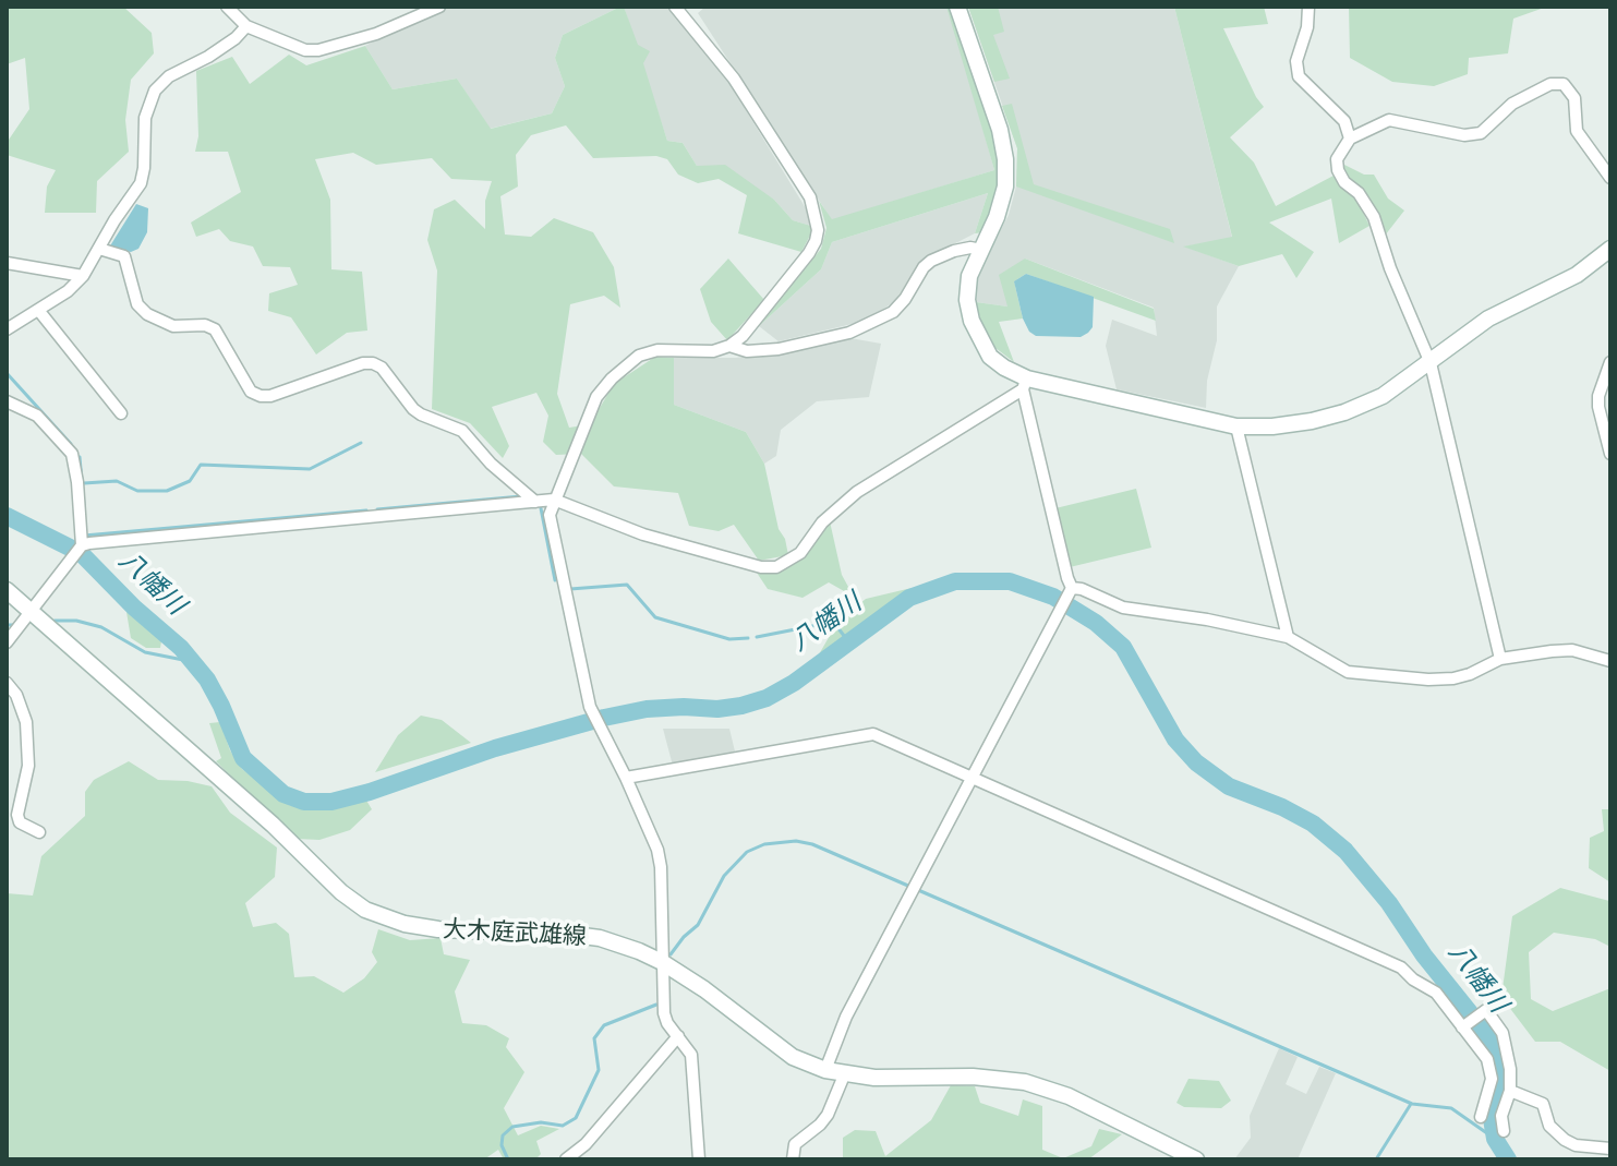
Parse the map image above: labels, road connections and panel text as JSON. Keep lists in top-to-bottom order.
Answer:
{
  "streets": {
    "main road": ["大木庭武雄線"]
  },
  "water": ["八幡川"]
}
